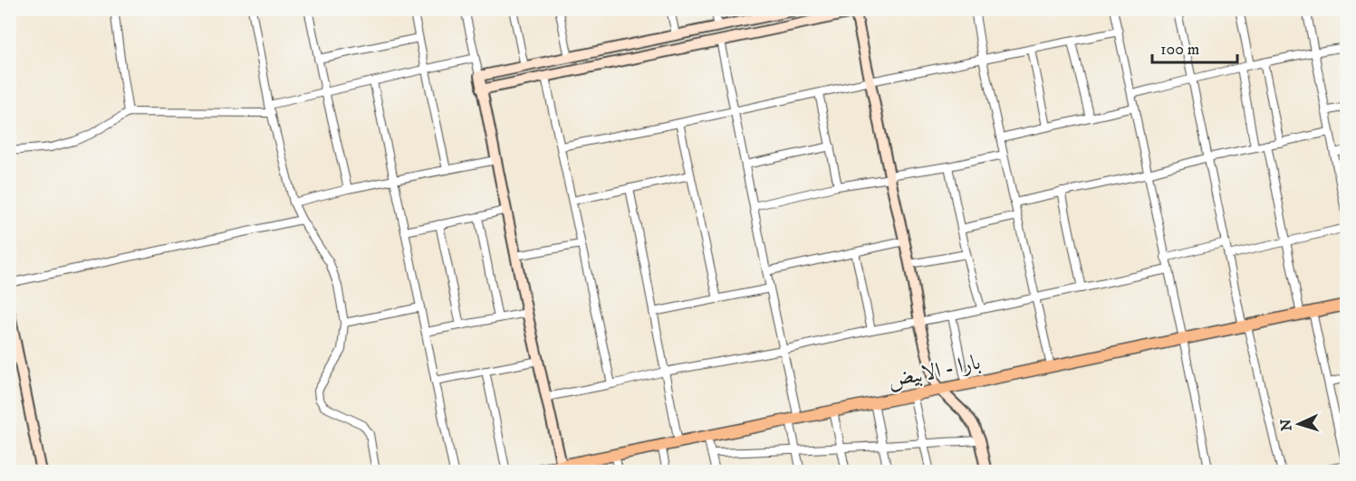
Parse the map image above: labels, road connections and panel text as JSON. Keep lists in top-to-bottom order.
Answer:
{
  "streets": {
    "main road": ["بارا - الابيض"]
  },
  "scale_bar": "100 m",
  "north": "left"
}
